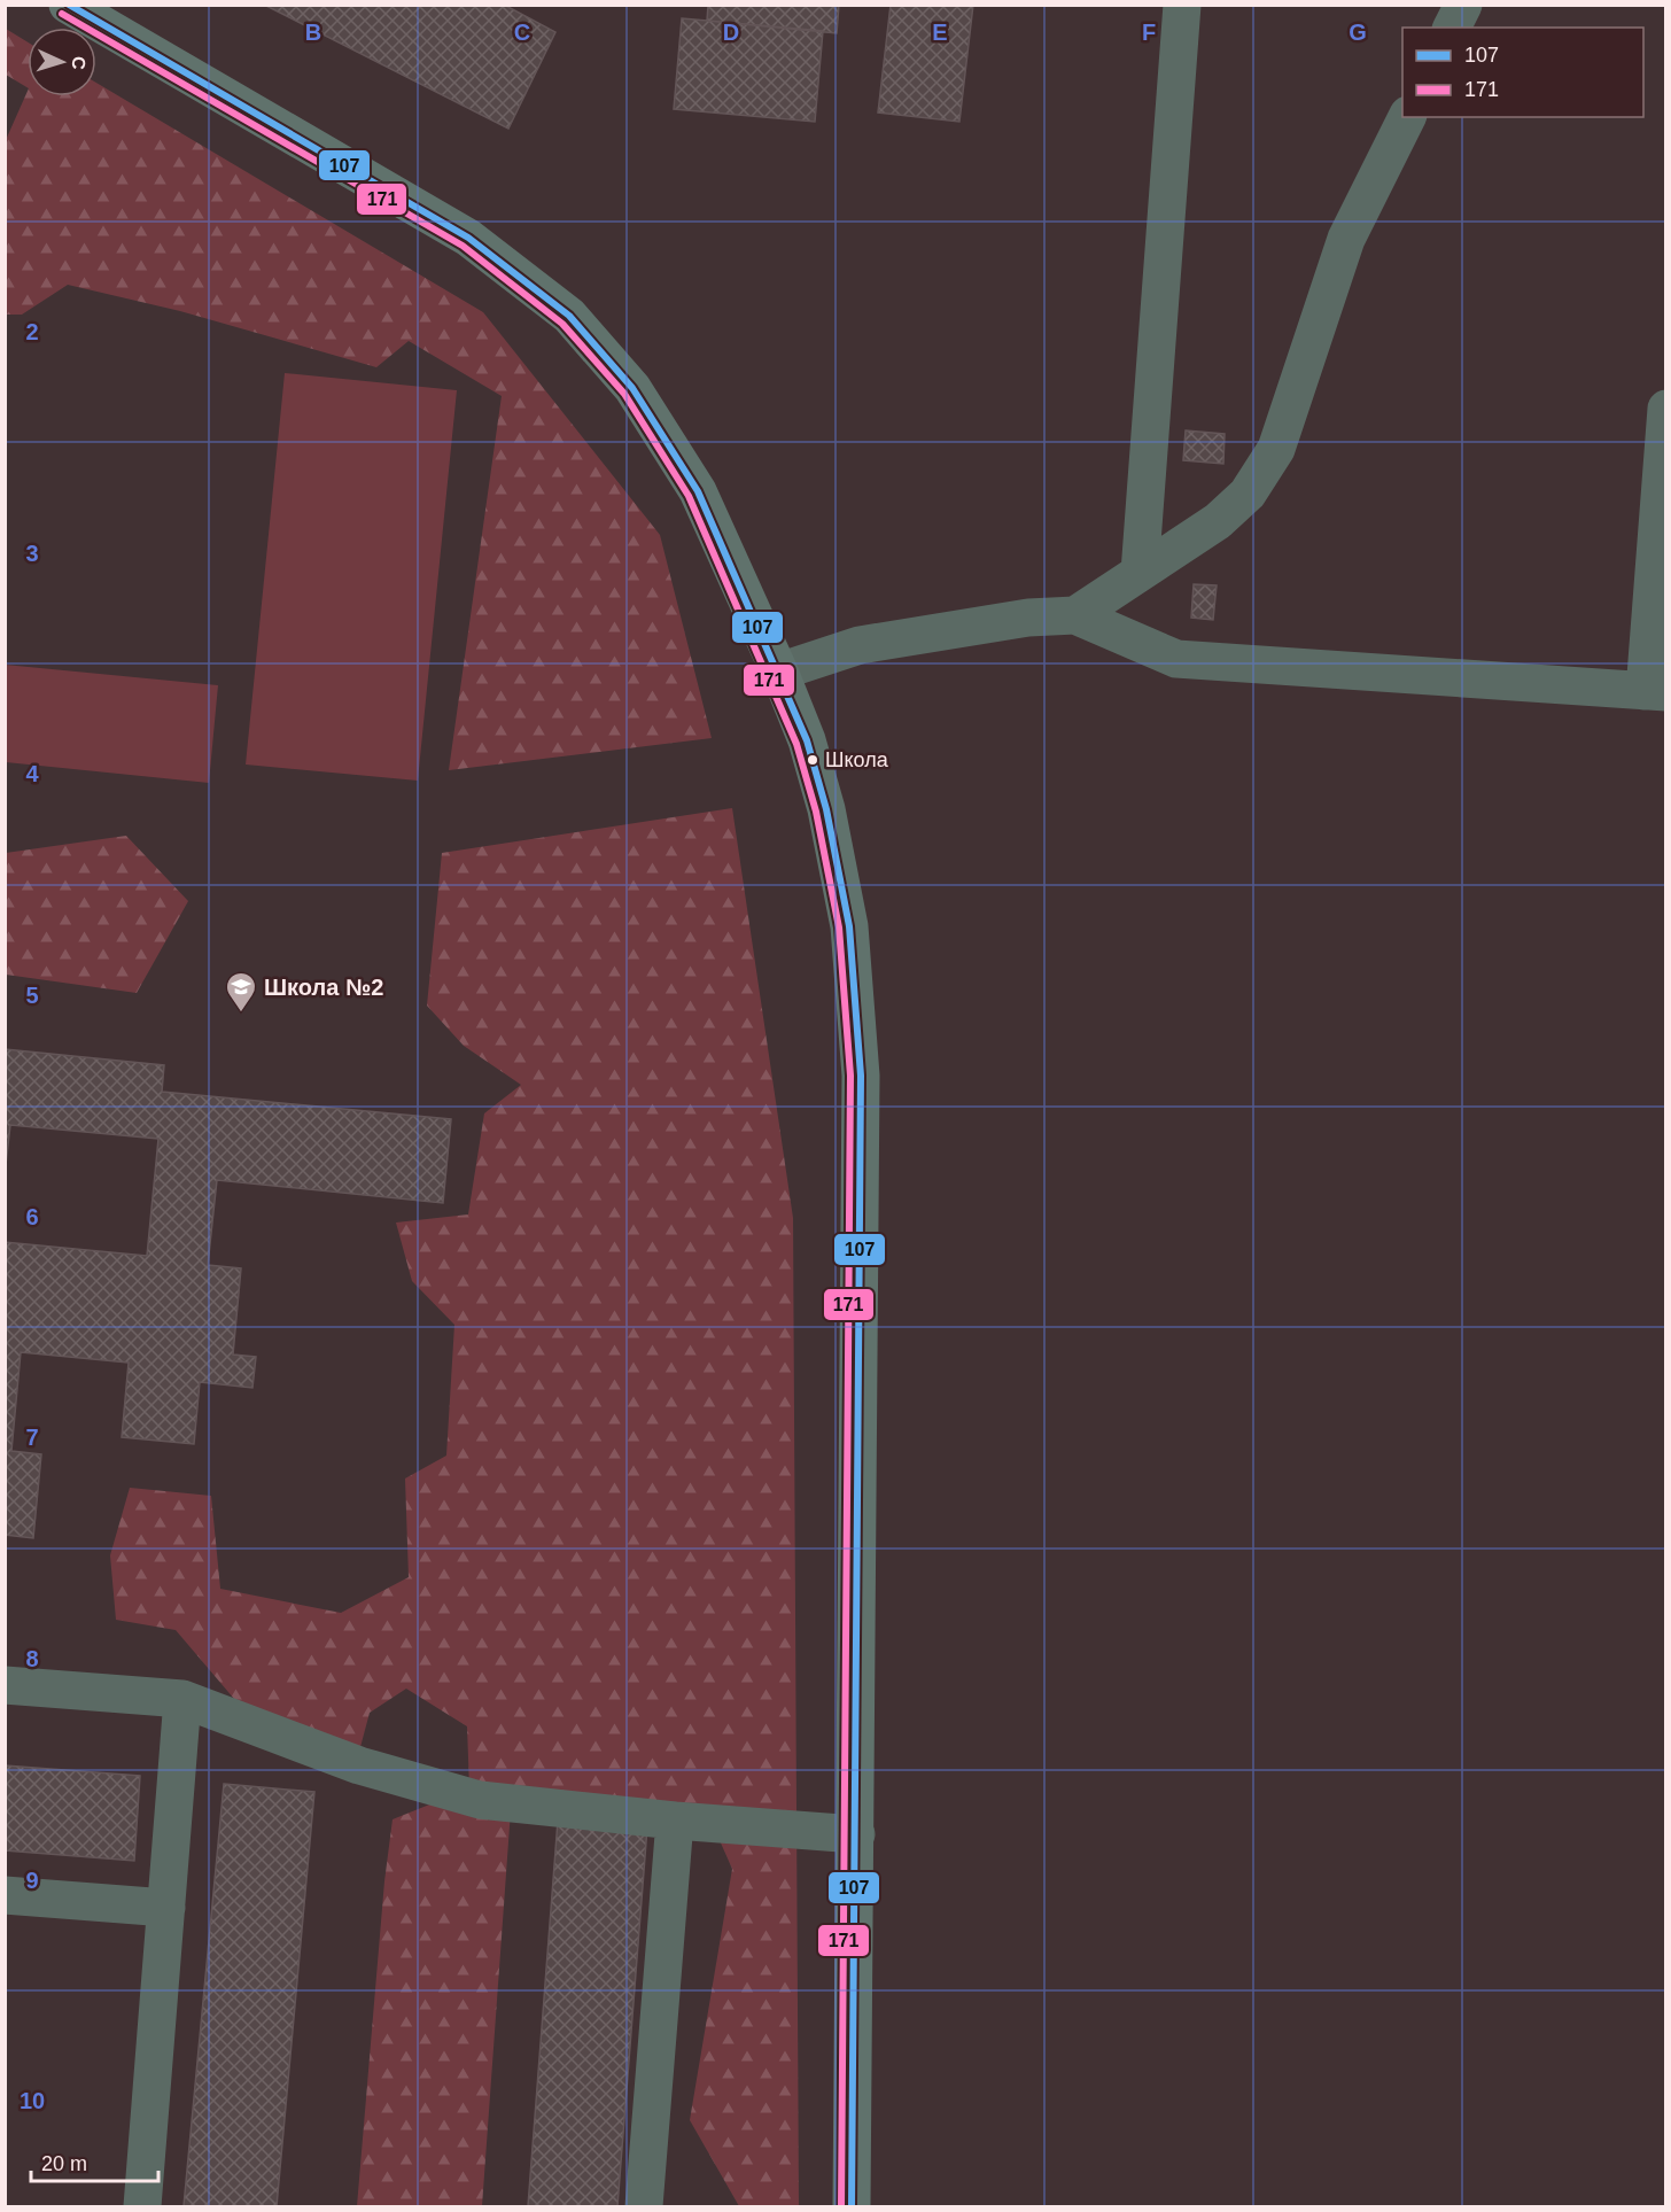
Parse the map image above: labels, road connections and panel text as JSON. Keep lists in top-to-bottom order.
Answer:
{
  "places": {
    "other": ["Школа"],
    "school or university": ["Школа №2"]
  },
  "lines": ["transit line 107", "transit line 171"],
  "legend": ["107", "171"],
  "scale_bar": "20 m",
  "north": "right",
  "grid": {
    "columns": [
      "B",
      "C",
      "D",
      "E",
      "F",
      "G"
    ],
    "rows": [
      "2",
      "3",
      "4",
      "5",
      "6",
      "7",
      "8",
      "9",
      "10"
    ]
  }
}
